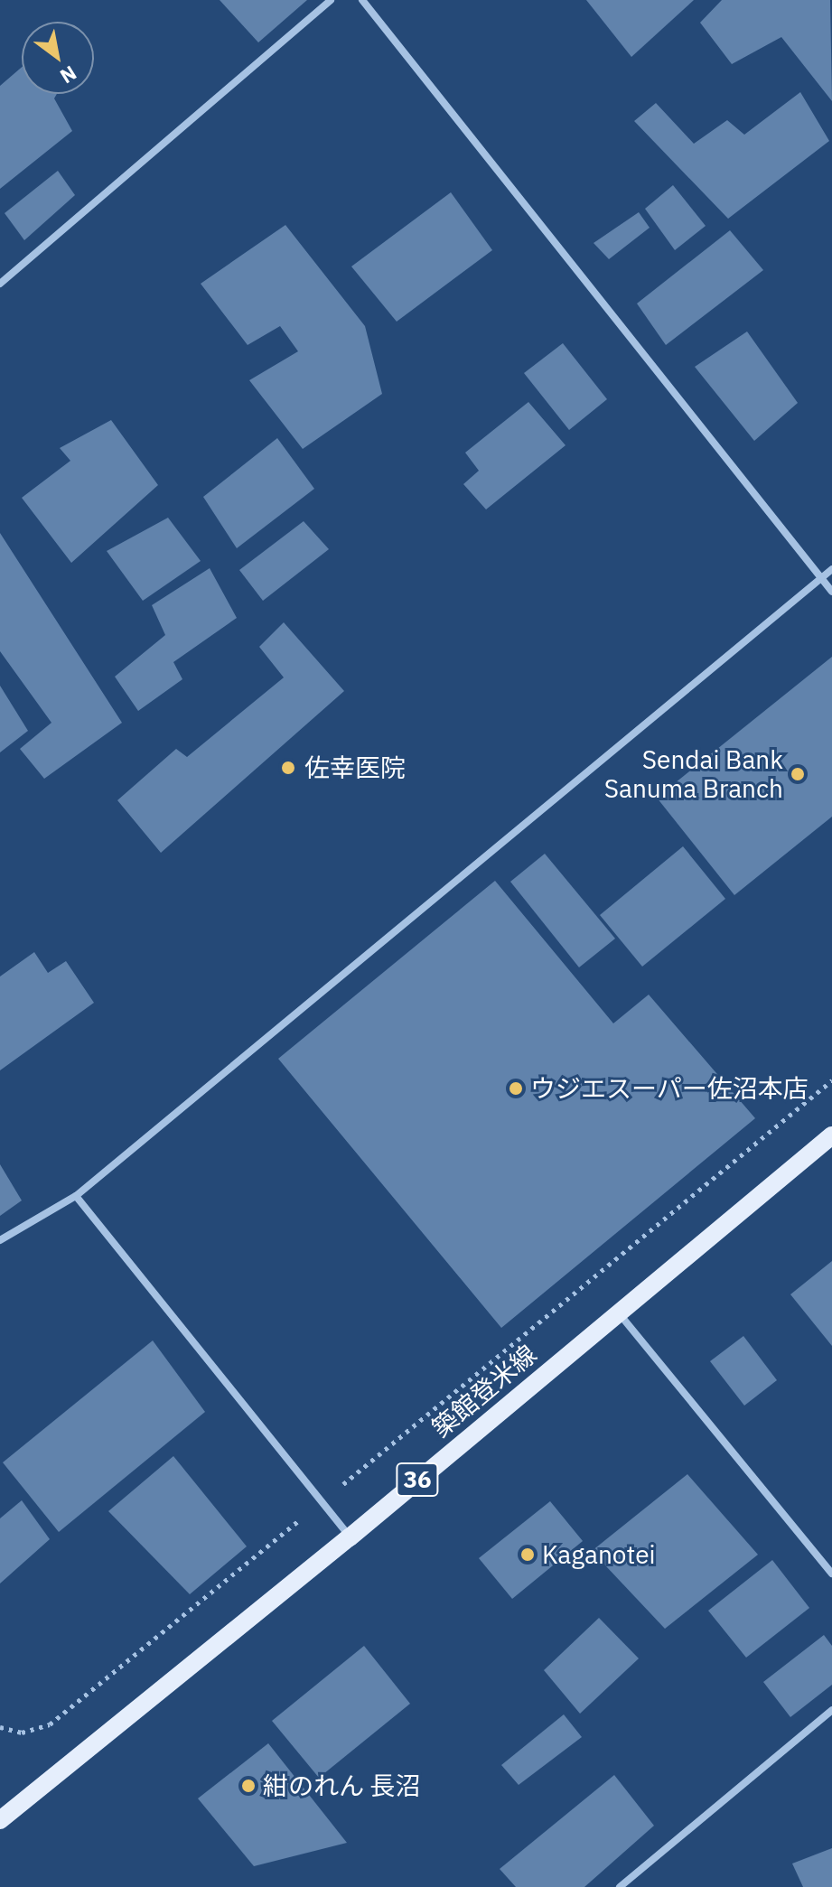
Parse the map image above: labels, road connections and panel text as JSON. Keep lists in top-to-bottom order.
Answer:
{
  "streets": {
    "main road": ["築館登米線", "36"]
  },
  "places": [
    "佐幸医院",
    "Sendai Bank Sanuma Branch",
    "ウジエスーパー佐沼本店",
    "Kaganotei",
    "紺のれん 長沼"
  ],
  "north": "bottom right"
}
